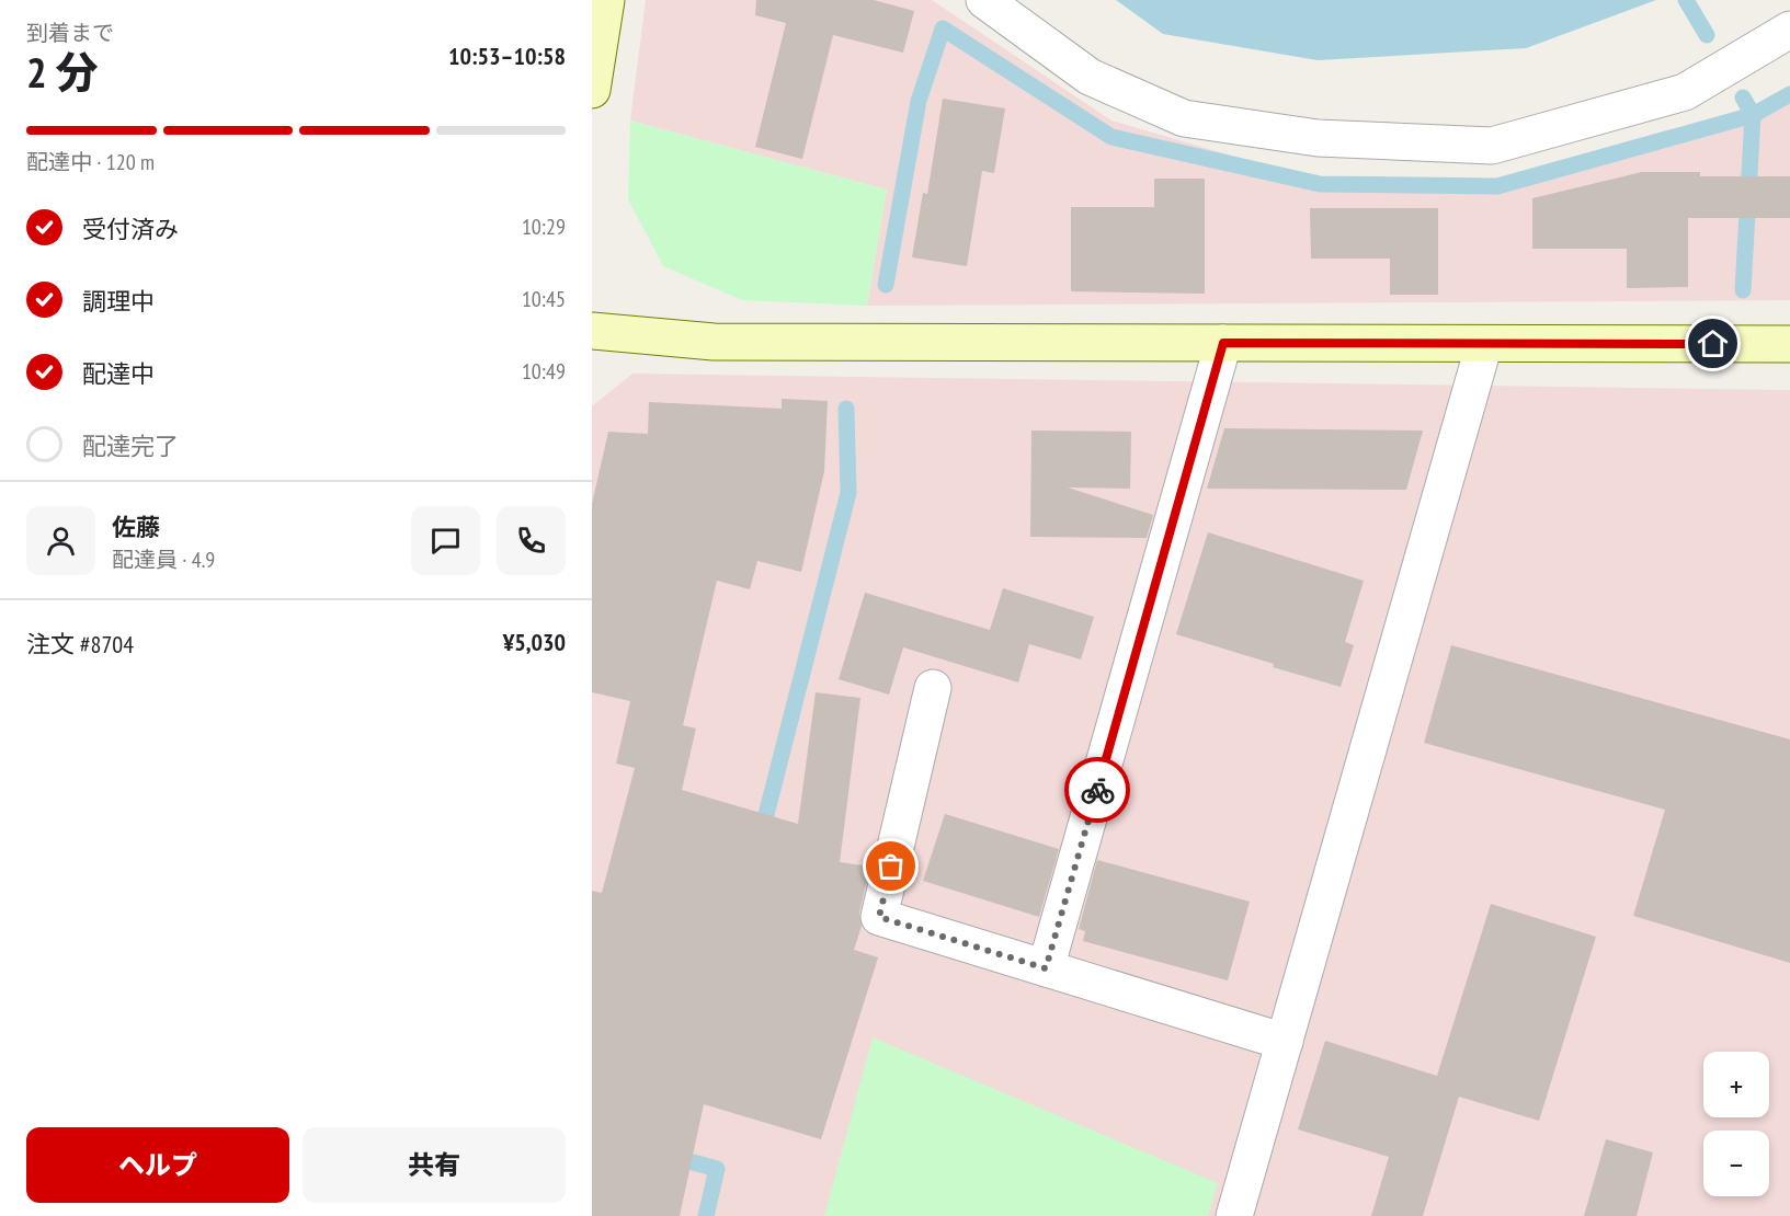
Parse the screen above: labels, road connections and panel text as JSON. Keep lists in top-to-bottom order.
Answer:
{
  "page": {
    "heading": ["2 分", "到着まで", "10:53–10:58"],
    "panel": [
      "佐藤",
      "配達員 · 4.9",
      "注文 #8704",
      "¥5,030"
    ],
    "bar": "配達中 · 120 m",
    "list": [
      ["受付済み", "10:29"],
      ["調理中", "10:45"],
      ["配達中", "10:49"],
      "配達完了"
    ],
    "map_buttons": ["+", "−"],
    "buttons": ["ヘルプ", "共有"]
  }
}
